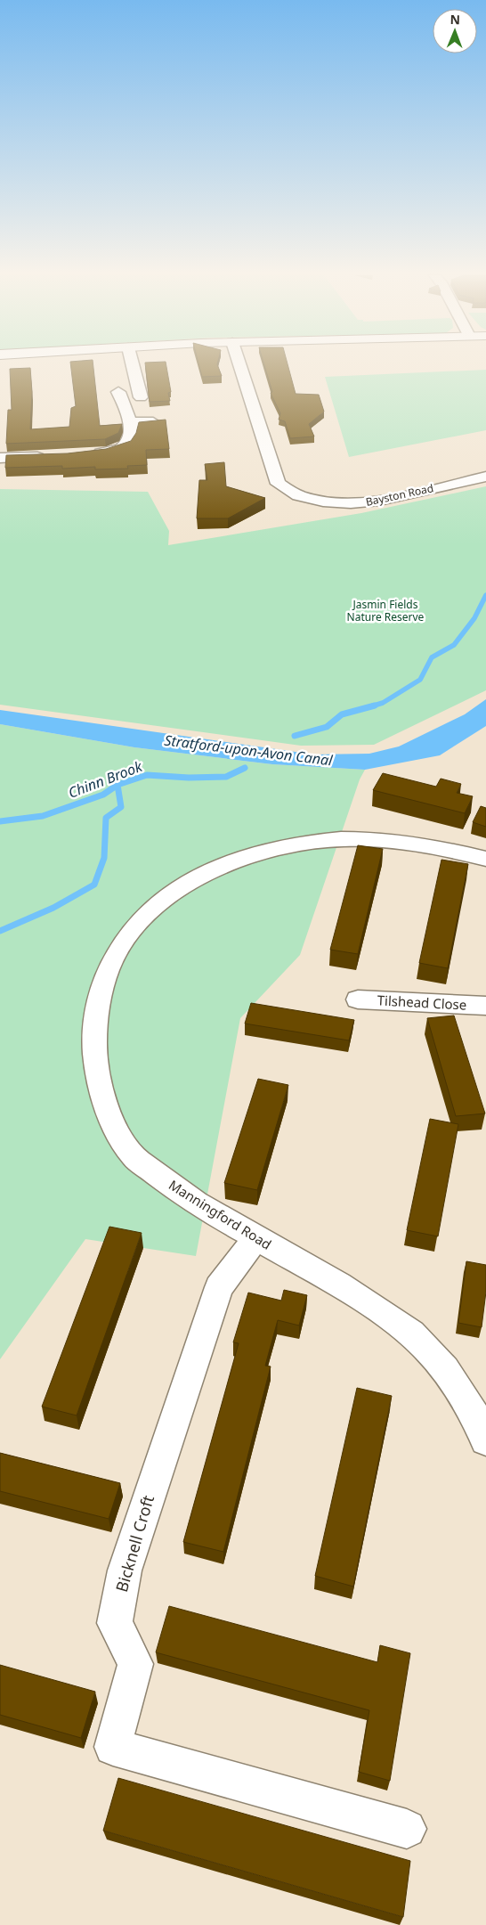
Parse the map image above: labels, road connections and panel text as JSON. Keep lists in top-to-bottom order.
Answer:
{
  "streets": {
    "street": [
      "Bayston Road",
      "Tilshead Close",
      "Manningford Road",
      "Bicknell Croft"
    ]
  },
  "crossings": [
    ["Manningford Road", "Bicknell Croft"]
  ],
  "water": ["Stratford-upon-Avon Canal", "Chinn Brook"],
  "parks": ["Jasmin Fields Nature Reserve"],
  "north": "top"
}
